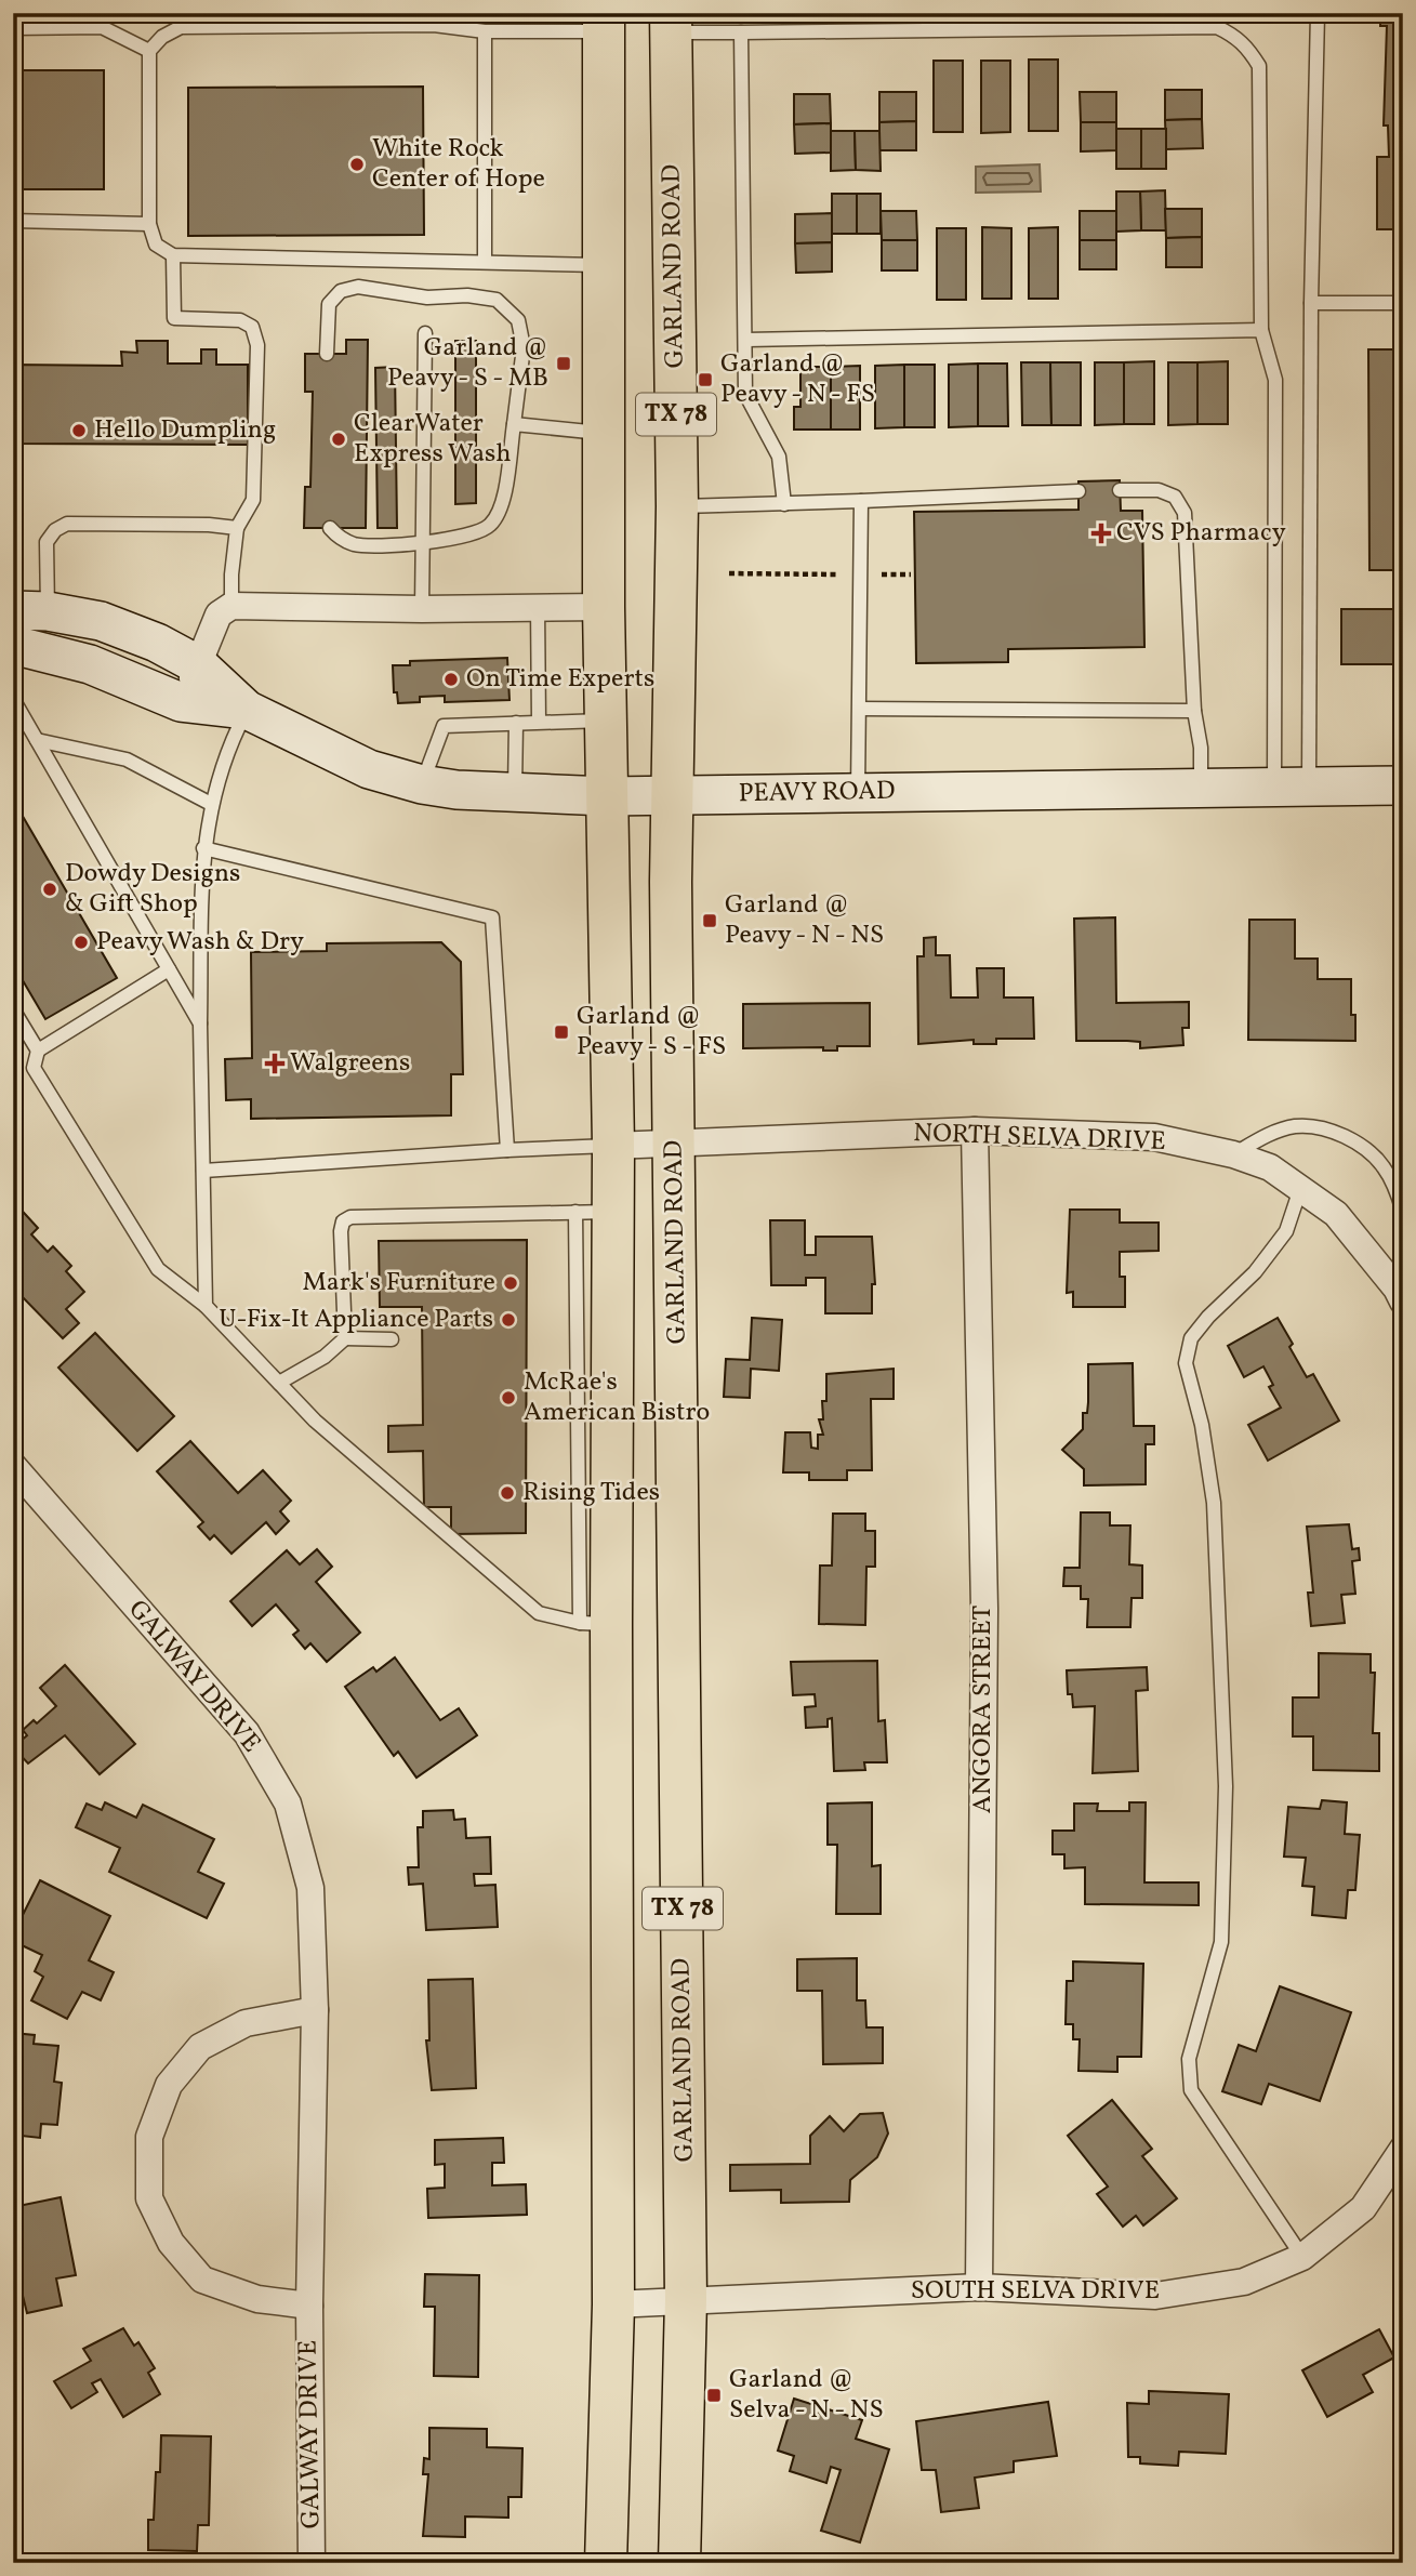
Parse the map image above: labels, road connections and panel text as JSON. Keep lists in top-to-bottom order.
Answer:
{
  "streets": {
    "main road": ["GARLAND ROAD", "TX 78"],
    "street": [
      "PEAVY ROAD",
      "NORTH SELVA DRIVE",
      "GALWAY DRIVE",
      "ANGORA STREET",
      "SOUTH SELVA DRIVE"
    ]
  },
  "crossings": [
    ["GARLAND ROAD", "PEAVY ROAD"],
    ["GARLAND ROAD", "NORTH SELVA DRIVE"],
    ["GARLAND ROAD", "SOUTH SELVA DRIVE"],
    ["TX 78", "PEAVY ROAD"],
    ["TX 78", "NORTH SELVA DRIVE"],
    ["TX 78", "SOUTH SELVA DRIVE"],
    ["NORTH SELVA DRIVE", "ANGORA STREET"],
    ["ANGORA STREET", "SOUTH SELVA DRIVE"]
  ],
  "places": {
    "other": [
      "White Rock Center of Hope",
      "Hello Dumpling",
      "ClearWater Express Wash",
      "On Time Experts",
      "Dowdy Designs & Gift Shop",
      "Peavy Wash & Dry",
      "Mark's Furniture",
      "U-Fix-It Appliance Parts",
      "McRae's American Bistro",
      "Rising Tides"
    ],
    "transit": [
      "Garland @ Peavy - S - MB",
      "Garland @ Peavy - N - FS",
      "Garland @ Peavy - N - NS",
      "Garland @ Peavy - S - FS",
      "Garland @ Selva - N - NS"
    ],
    "health": ["CVS Pharmacy", "Walgreens"]
  }
}
